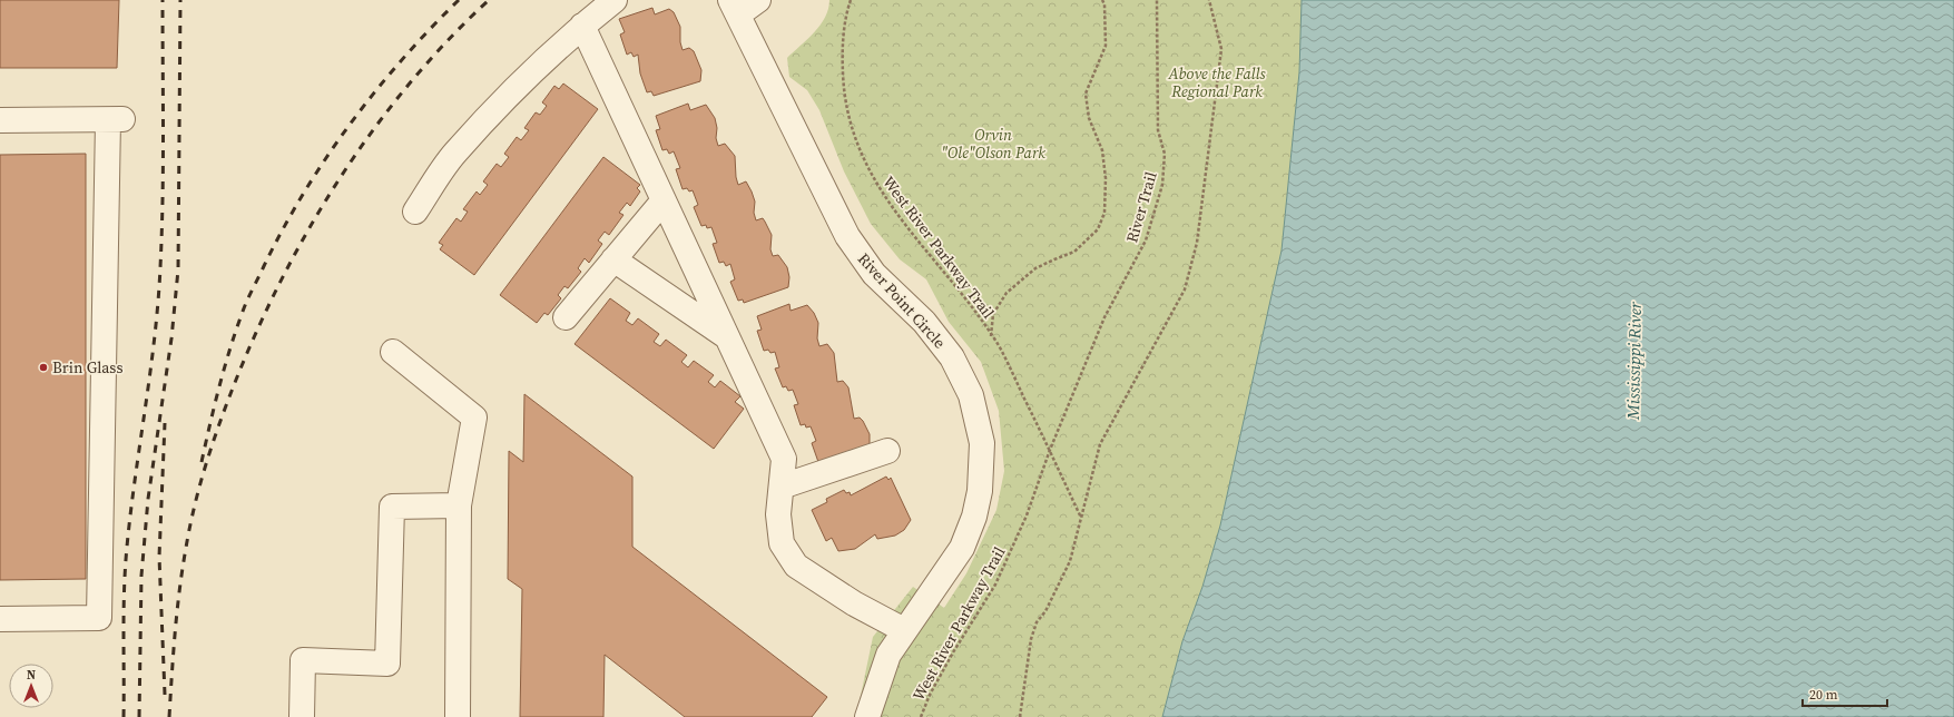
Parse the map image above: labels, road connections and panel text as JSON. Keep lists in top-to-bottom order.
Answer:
{
  "streets": {
    "street": ["River Point Circle"],
    "path": ["River Trail", "West River Parkway Trail"]
  },
  "crossings": [
    ["River Trail", "West River Parkway Trail"]
  ],
  "water": ["Mississippi River"],
  "parks": ["Above the Falls Regional Park", "Orvin \"Ole\"Olson Park"],
  "places": ["Brin Glass"],
  "scale_bar": "20 m",
  "north": "top"
}
